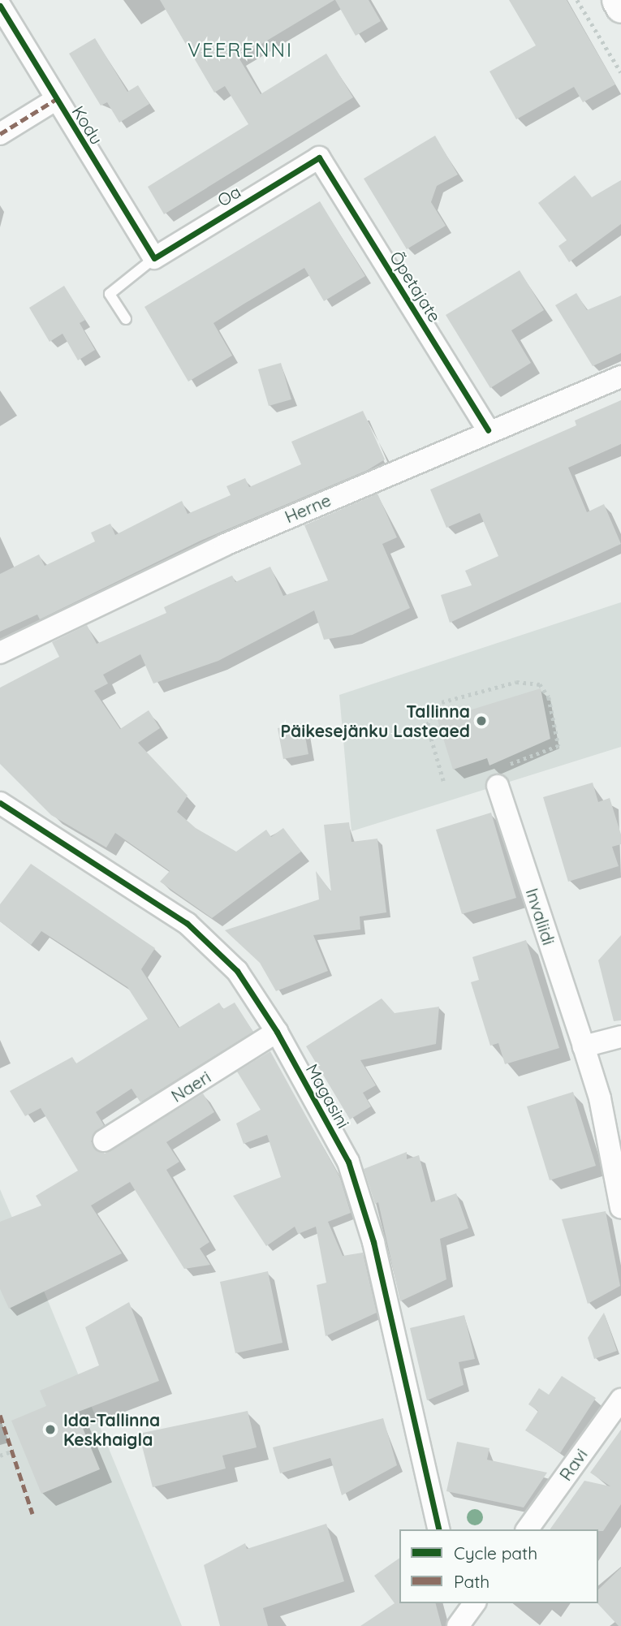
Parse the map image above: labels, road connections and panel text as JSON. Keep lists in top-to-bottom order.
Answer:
{
  "streets": {
    "street": [
      "Kodu",
      "Oa",
      "Õpetajate",
      "Herne",
      "Invaliidi",
      "Naeri",
      "Magasini",
      "Ravi"
    ]
  },
  "crossings": [
    ["Kodu", "Oa"],
    ["Oa", "Õpetajate"],
    ["Õpetajate", "Herne"],
    ["Naeri", "Magasini"]
  ],
  "districts": ["VEERENNI"],
  "places": ["Tallinna Päikesejänku Lasteaed", "Ida-Tallinna Keskhaigla"],
  "legend": ["Cycle path", "Path"]
}
